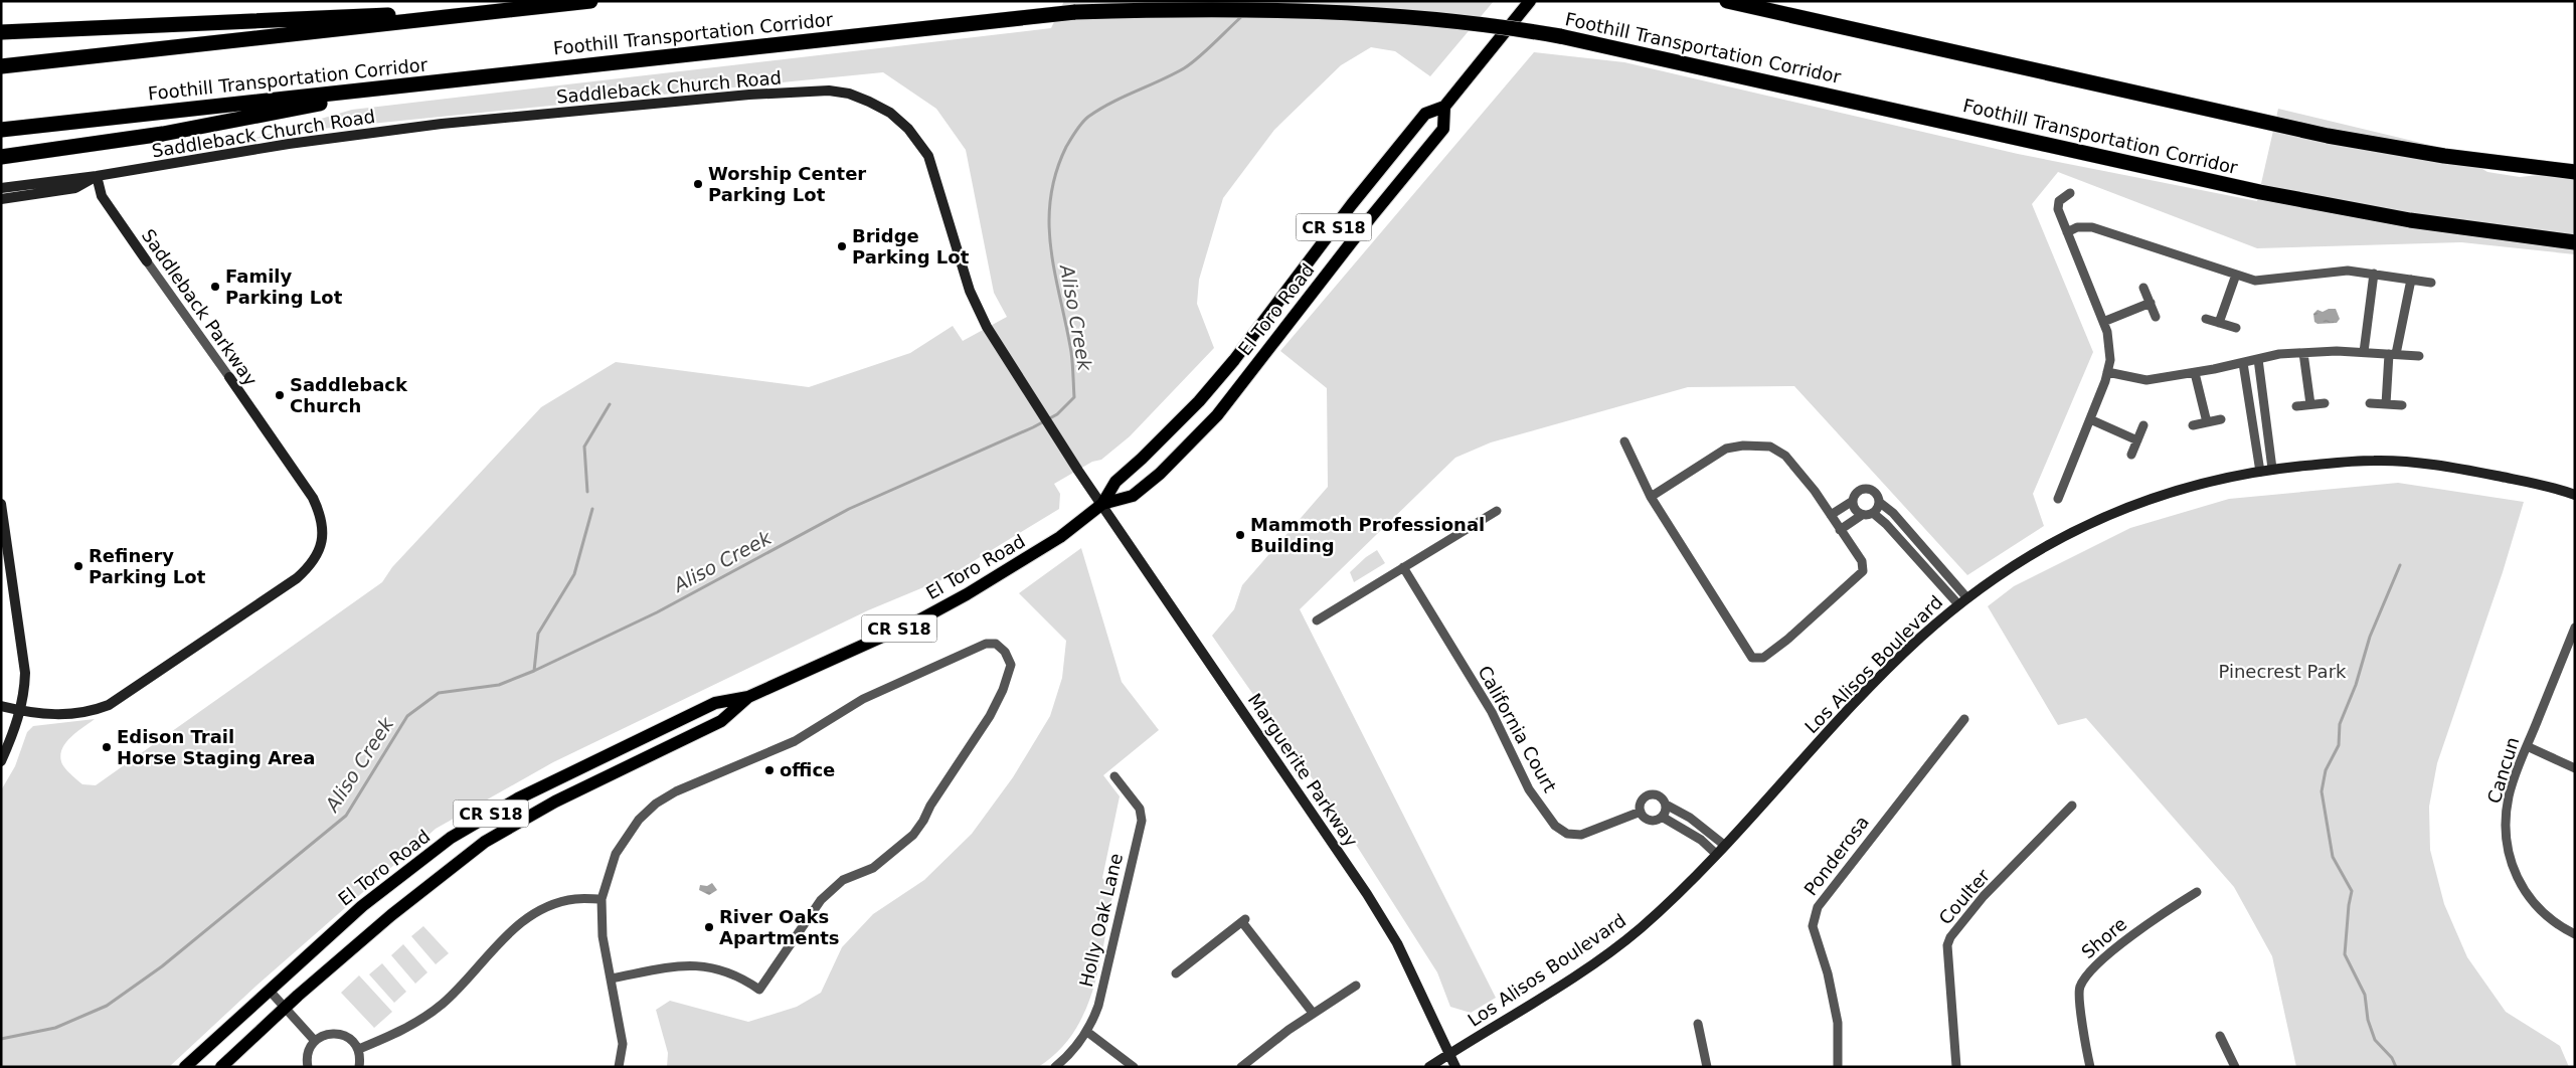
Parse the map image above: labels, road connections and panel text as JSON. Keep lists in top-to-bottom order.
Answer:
{
  "streets": {
    "highway": ["Foothill Transportation Corridor"],
    "main road": [
      "Saddleback Church Road",
      "CR S18",
      "Saddleback Parkway",
      "El Toro Road",
      "Los Alisos Boulevard",
      "Marguerite Parkway"
    ],
    "street": [
      "California Court",
      "Cancun",
      "Ponderosa",
      "Coulter",
      "Holly Oak Lane",
      "Shore"
    ]
  },
  "crossings": [
    ["Saddleback Church Road", "Saddleback Parkway"],
    ["Saddleback Church Road", "El Toro Road"],
    ["Saddleback Church Road", "Marguerite Parkway"],
    ["El Toro Road", "Marguerite Parkway"],
    ["Los Alisos Boulevard", "Marguerite Parkway"]
  ],
  "water": ["Aliso Creek"],
  "parks": ["Pinecrest Park"],
  "places": [
    "Worship Center Parking Lot",
    "Bridge Parking Lot",
    "Family Parking Lot",
    "Saddleback Church",
    "Mammoth Professional Building",
    "Refinery Parking Lot",
    "Edison Trail Horse Staging Area",
    "office",
    "River Oaks Apartments"
  ]
}
